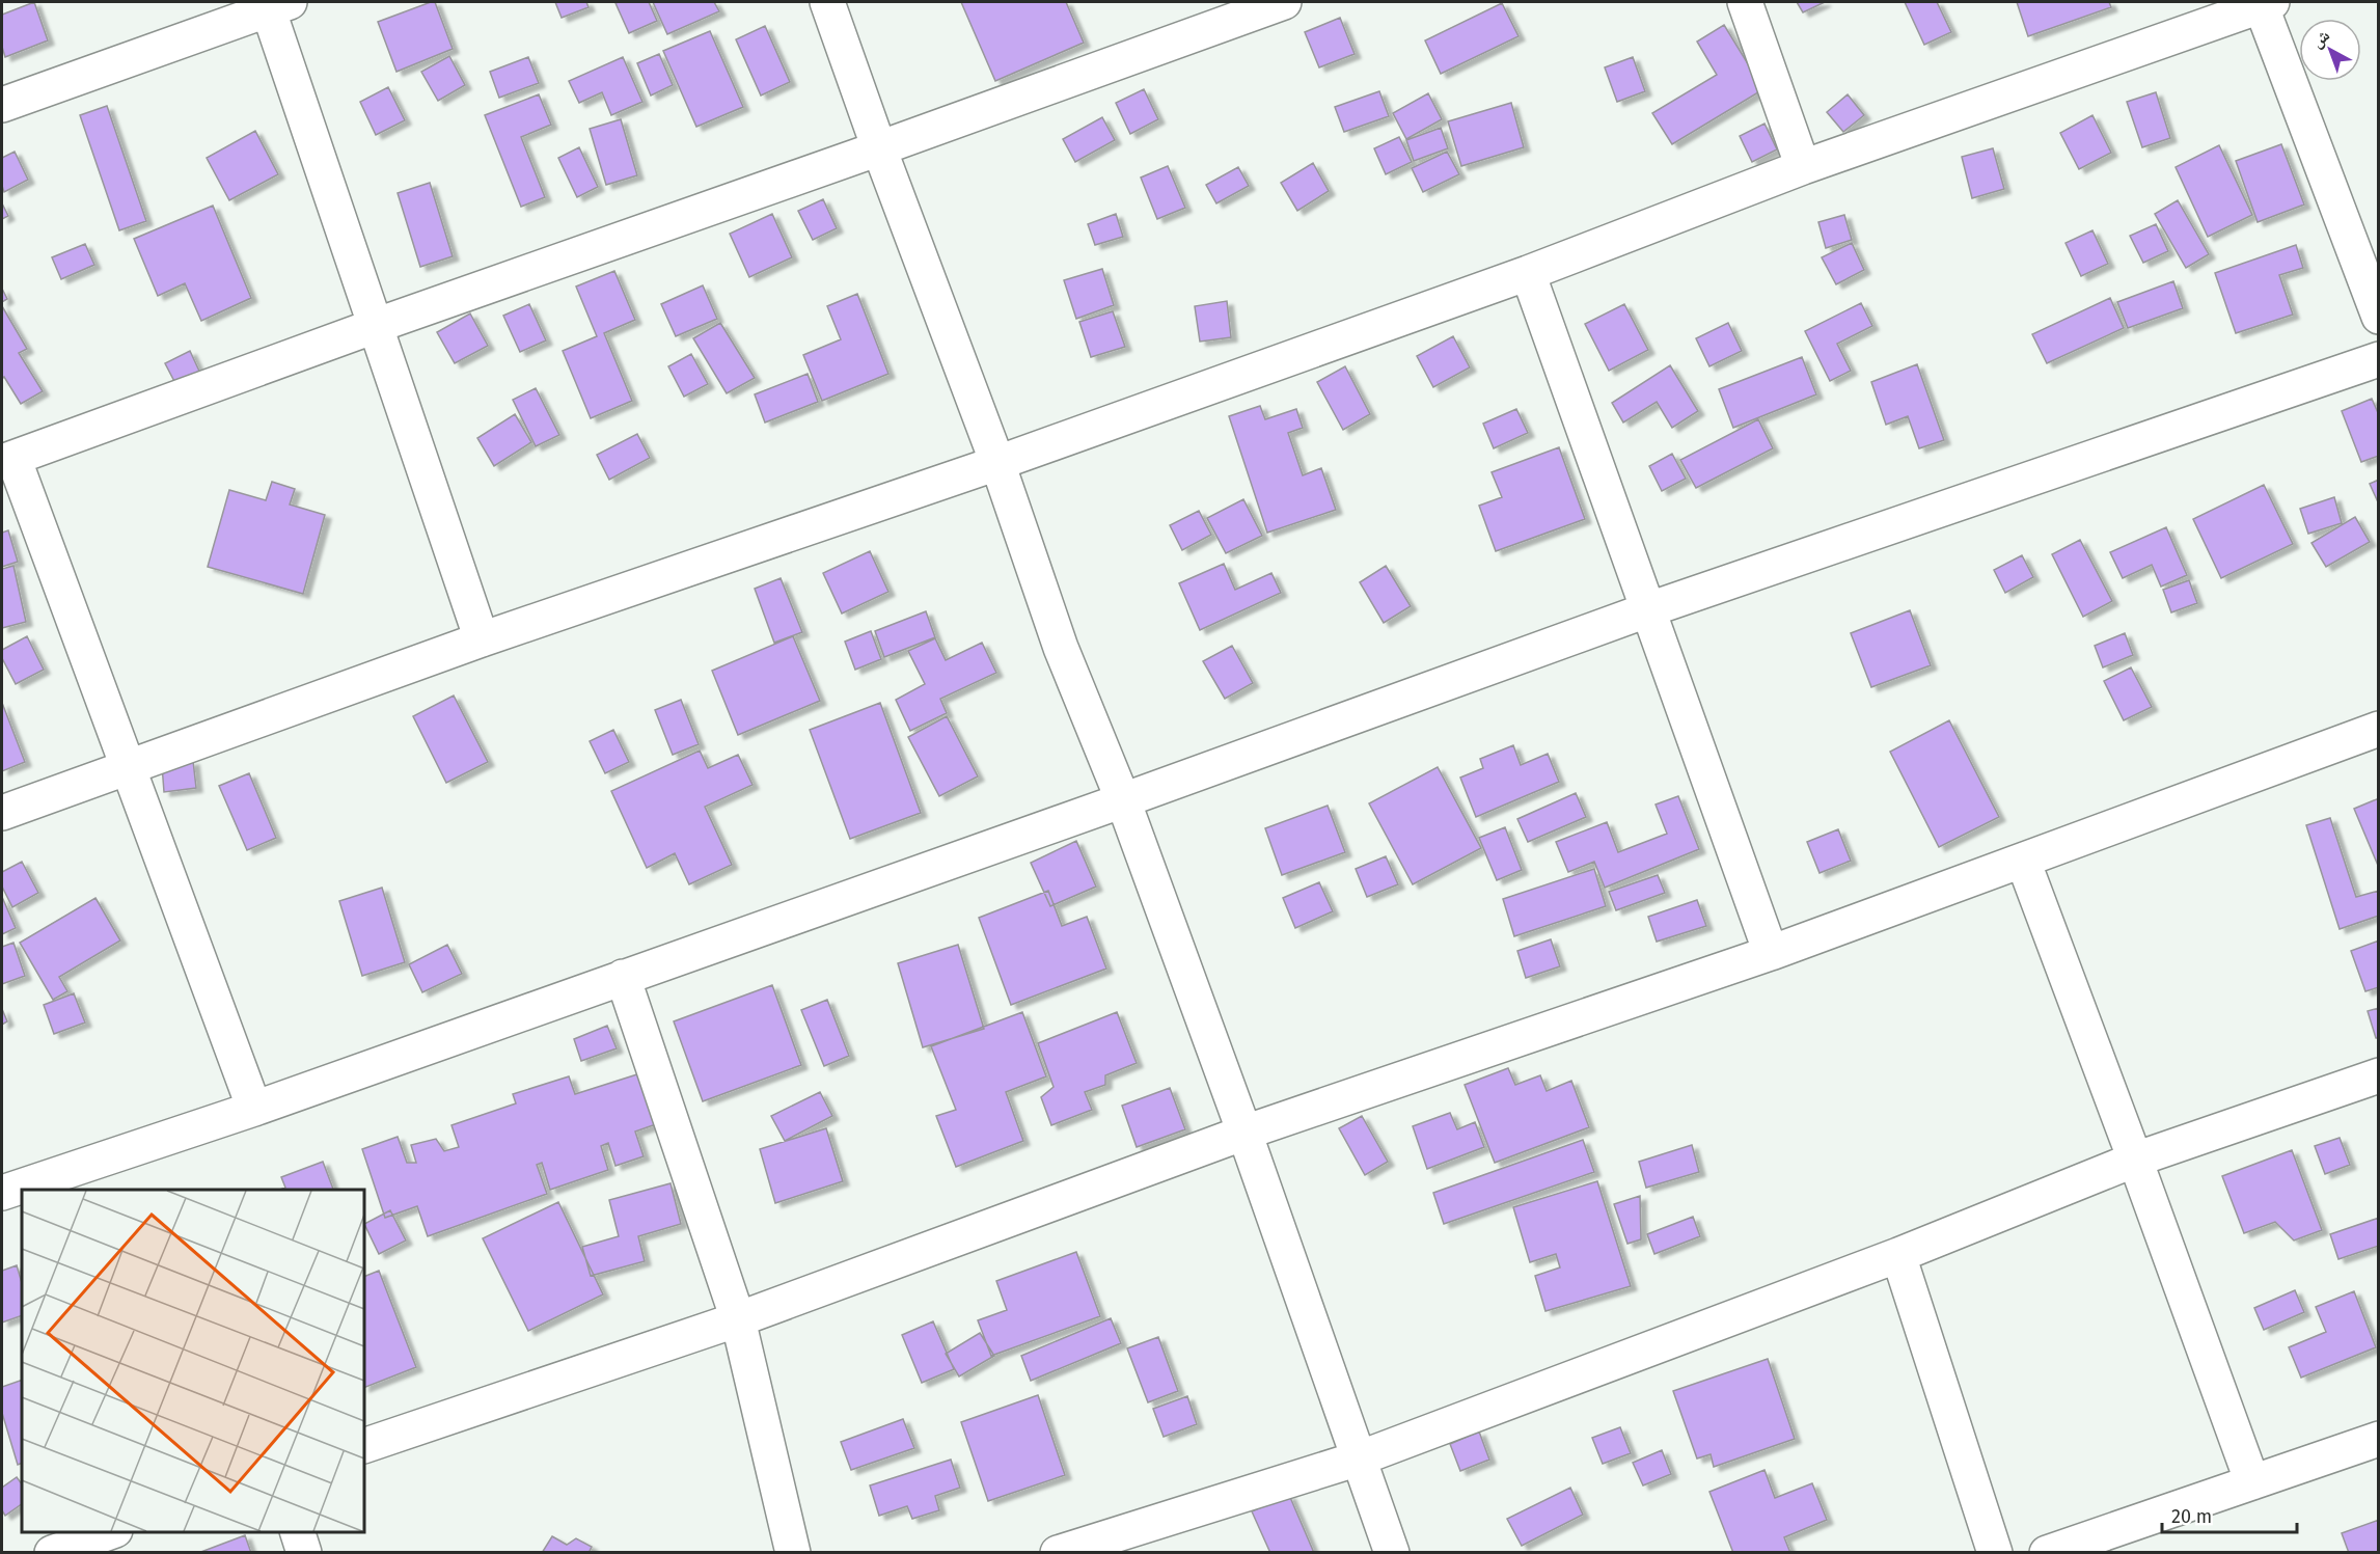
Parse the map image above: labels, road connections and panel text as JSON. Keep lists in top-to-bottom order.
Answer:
{
  "scale_bar": "20 m",
  "north": "top left"
}
